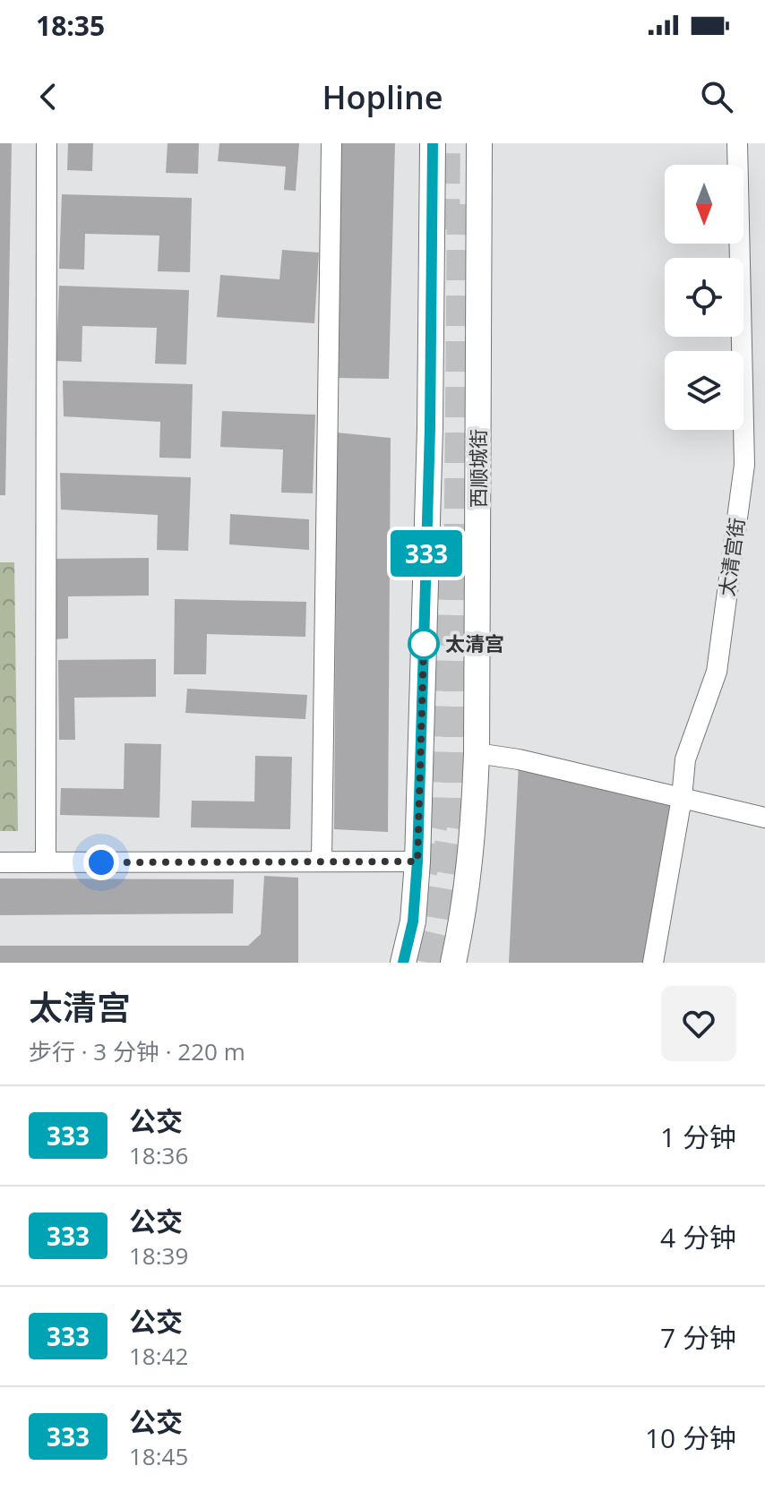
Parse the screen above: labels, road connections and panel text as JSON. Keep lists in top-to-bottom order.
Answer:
{
  "streets": {
    "main road": ["西顺城街"],
    "street": ["太清宫街"]
  },
  "places": ["太清宫"],
  "lines": ["bus line 333"],
  "north": "bottom",
  "page": {
    "status": "18:35",
    "header": "Hopline",
    "on_map": "333",
    "heading": ["太清宫", "步行 · 3 分钟 · 220 m"],
    "list": [
      {
        "mark": "333",
        "name": "公交",
        "note": "18:36",
        "value": "1 分钟"
      },
      {
        "mark": "333",
        "name": "公交",
        "note": "18:39",
        "value": "4 分钟"
      },
      {
        "mark": "333",
        "name": "公交",
        "note": "18:42",
        "value": "7 分钟"
      },
      {
        "mark": "333",
        "name": "公交",
        "note": "18:45",
        "value": "10 分钟"
      }
    ]
  }
}
